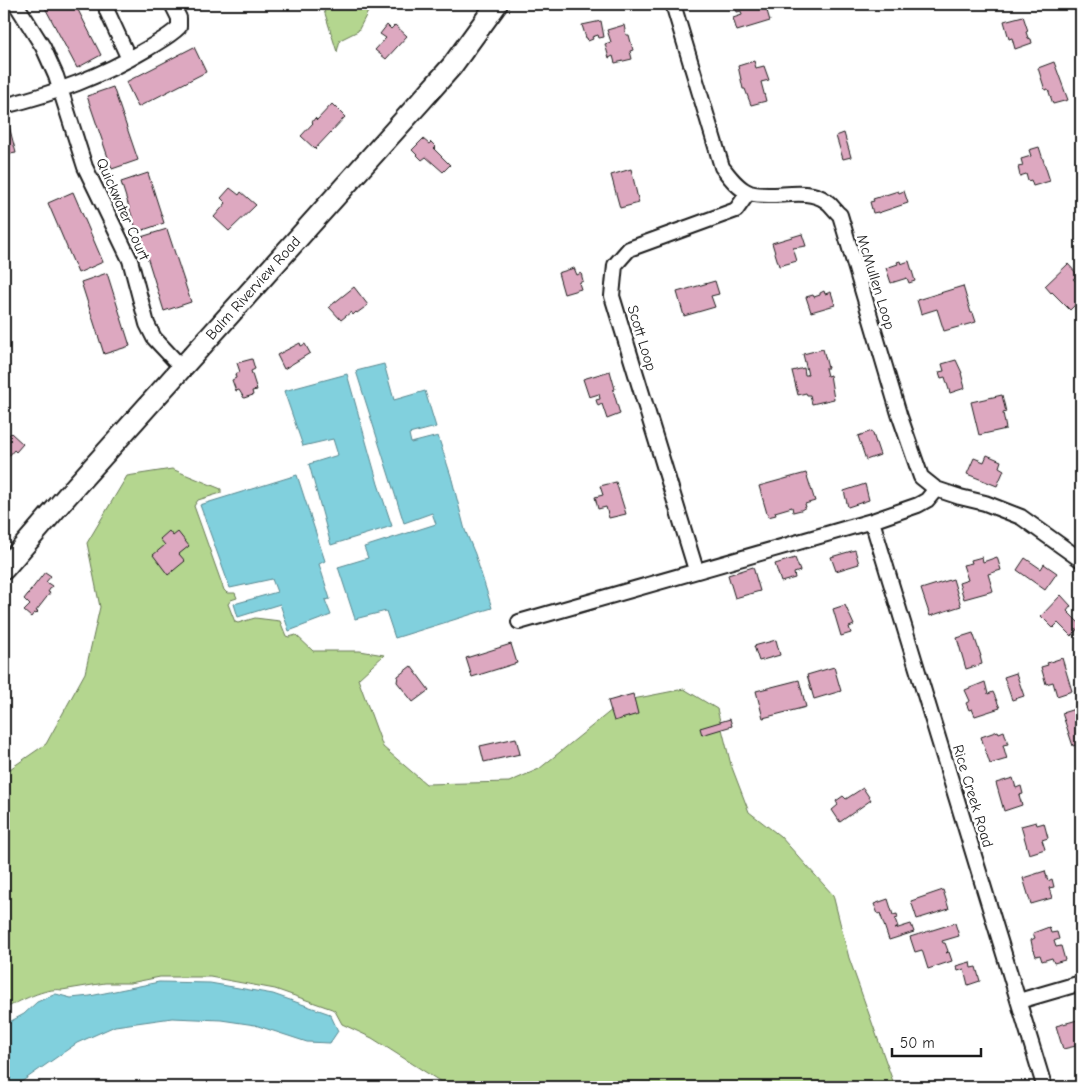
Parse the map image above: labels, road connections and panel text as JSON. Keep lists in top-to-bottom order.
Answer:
{
  "streets": {
    "main road": ["Balm Riverview Road"],
    "street": [
      "Quickwater Court",
      "McMullen Loop",
      "Scott Loop",
      "Rice Creek Road"
    ]
  },
  "crossings": [
    ["Quickwater Court", "Balm Riverview Road"],
    ["McMullen Loop", "Scott Loop"]
  ],
  "scale_bar": "50 m"
}
